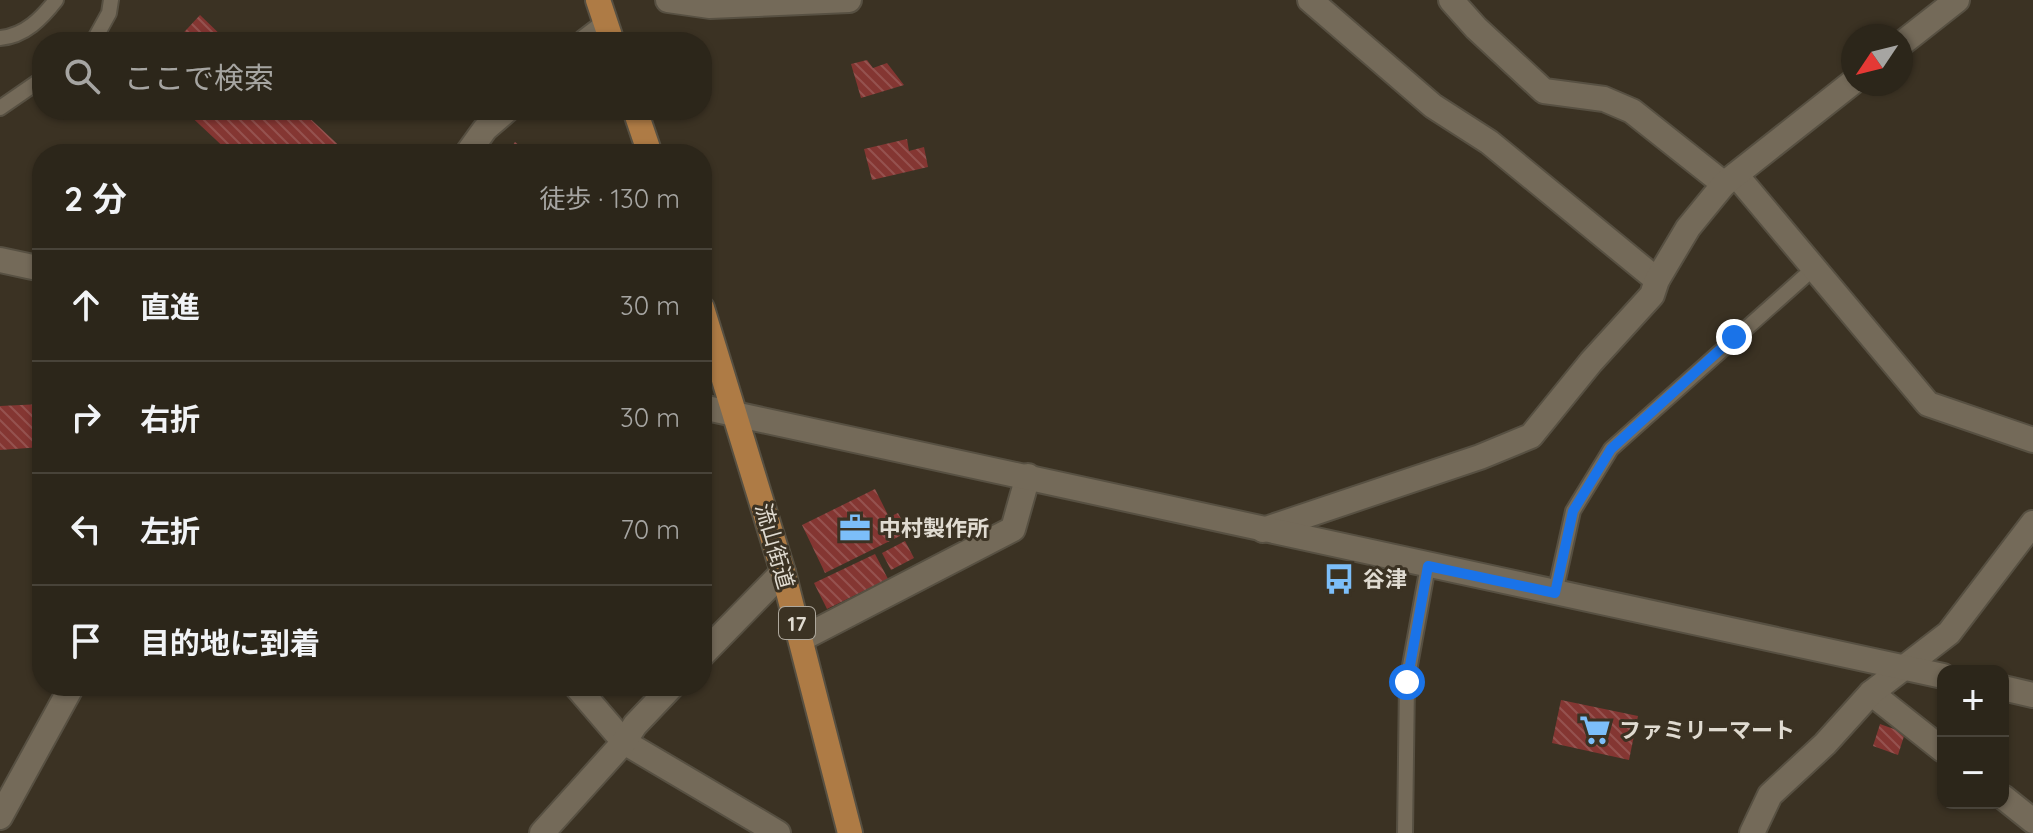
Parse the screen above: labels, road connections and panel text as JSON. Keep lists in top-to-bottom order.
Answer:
{
  "streets": {
    "main road": ["流山街道", "17"]
  },
  "places": {
    "office": ["中村製作所"],
    "bus stop": ["谷津"],
    "supermarket": ["ファミリーマート"]
  },
  "north": "bottom left",
  "page": {
    "search": "ここで検索",
    "heading": ["2 分", "徒歩 · 130 m"],
    "list": [
      ["直進", "30 m"],
      ["右折", "30 m"],
      ["左折", "70 m"],
      "目的地に到着"
    ],
    "map_buttons": ["+", "−"]
  }
}
